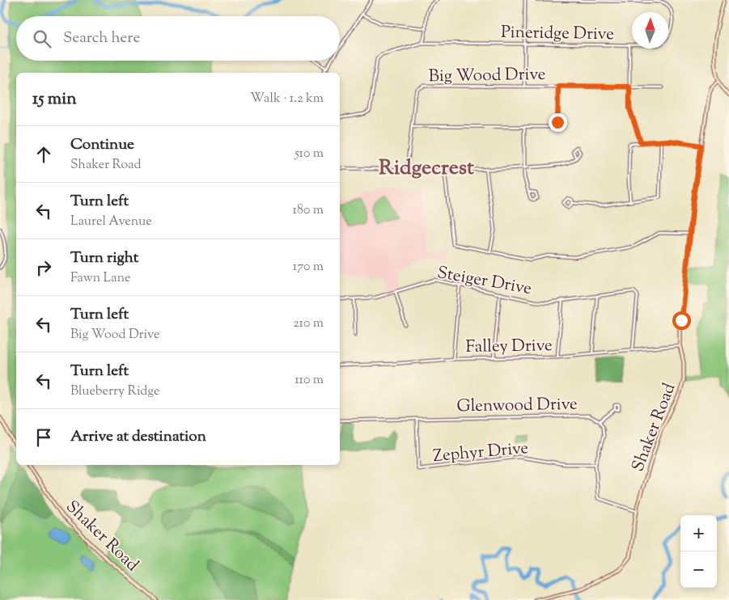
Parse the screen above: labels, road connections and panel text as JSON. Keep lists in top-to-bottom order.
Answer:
{
  "streets": {
    "street": [
      "Pineridge Drive",
      "Big Wood Drive",
      "Steiger Drive",
      "Falley Drive",
      "Glenwood Drive",
      "Shaker Road",
      "Zephyr Drive"
    ]
  },
  "crossings": [
    ["Steiger Drive", "Falley Drive"],
    ["Falley Drive", "Shaker Road"],
    ["Glenwood Drive", "Shaker Road"],
    ["Glenwood Drive", "Zephyr Drive"]
  ],
  "districts": ["Ridgecrest"],
  "north": "top",
  "page": {
    "search": "Search here",
    "heading": ["15 min", "Walk · 1.2 km"],
    "list": [
      ["Continue", "Shaker Road", "510 m"],
      ["Turn left", "Laurel Avenue", "180 m"],
      ["Turn right", "Fawn Lane", "170 m"],
      ["Turn left", "Big Wood Drive", "210 m"],
      ["Turn left", "Blueberry Ridge", "110 m"],
      "Arrive at destination"
    ],
    "map_buttons": ["+", "−"]
  }
}
